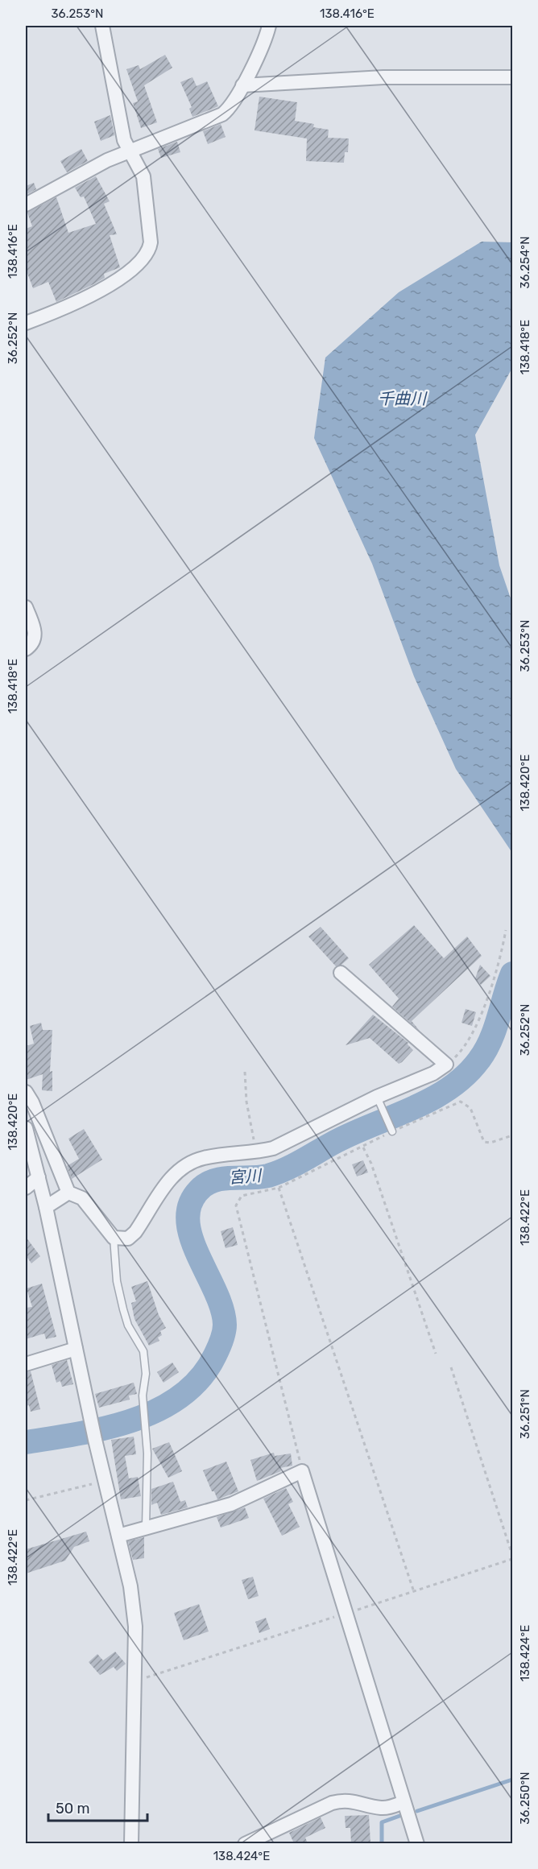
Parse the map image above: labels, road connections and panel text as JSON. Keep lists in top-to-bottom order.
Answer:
{
  "water": ["千曲川", "宮川"],
  "scale_bar": "50 m",
  "coordinates": [
    "36.253°N",
    "138.416°E",
    "36.254°N",
    "36.252°N",
    "138.418°E",
    "138.420°E",
    "138.422°E",
    "36.251°N",
    "138.424°E",
    "36.250°N"
  ]
}
